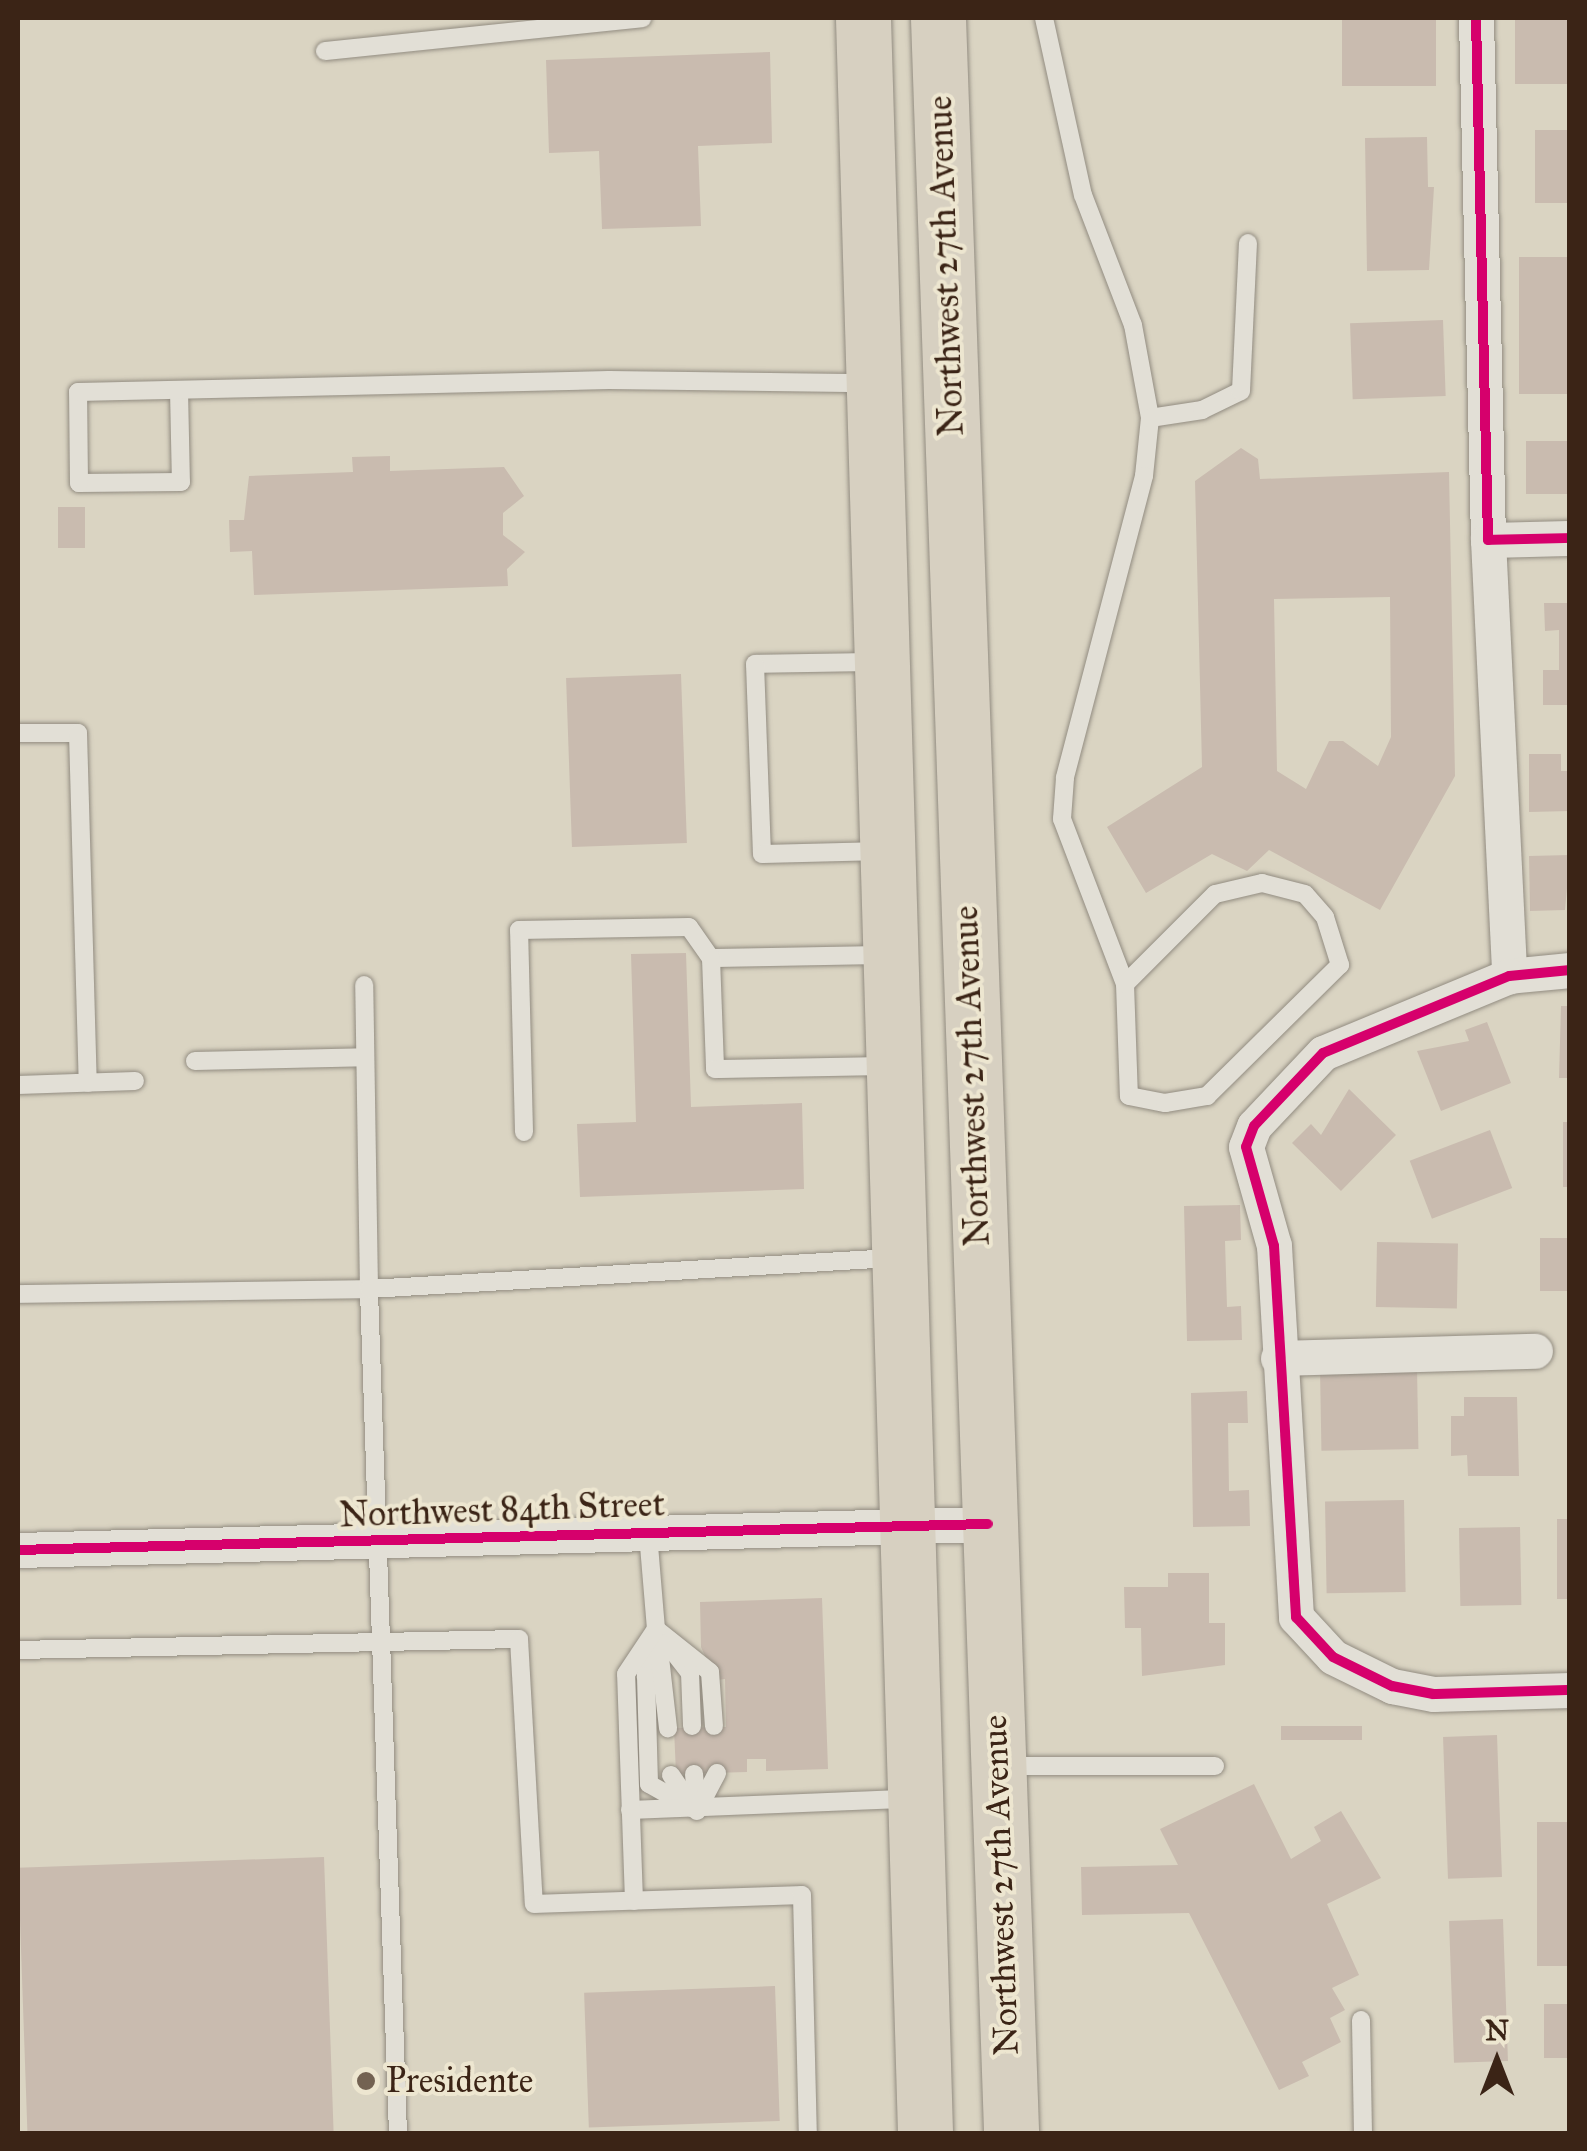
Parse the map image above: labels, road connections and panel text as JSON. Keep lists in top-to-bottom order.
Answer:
{
  "streets": {
    "main road": ["Northwest 27th Avenue"],
    "street": ["Northwest 84th Street"]
  },
  "crossings": [
    ["Northwest 27th Avenue", "Northwest 84th Street"]
  ],
  "places": ["Presidente"],
  "north": "top"
}
